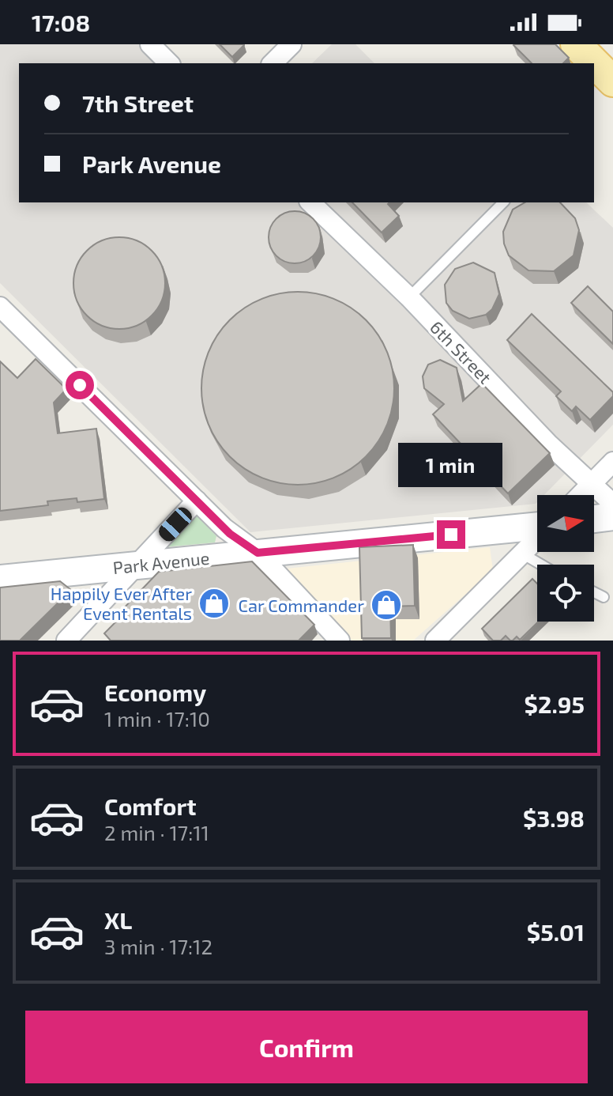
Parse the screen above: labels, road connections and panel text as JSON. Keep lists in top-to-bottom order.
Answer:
{
  "streets": {
    "main road": ["Park Avenue"],
    "street": ["6th Street"]
  },
  "places": {
    "shop": ["Happily Ever After Event Rentals", "Car Commander"]
  },
  "north": "right",
  "page": {
    "status": "17:08",
    "banner": ["7th Street", "Park Avenue"],
    "bubble": "1 min",
    "list": [
      {
        "name": "Economy",
        "note": "1 min · 17:10",
        "value": "$2.95"
      },
      {
        "name": "Comfort",
        "note": "2 min · 17:11",
        "value": "$3.98"
      },
      {
        "name": "XL",
        "note": "3 min · 17:12",
        "value": "$5.01"
      }
    ],
    "buttons": "Confirm"
  }
}
